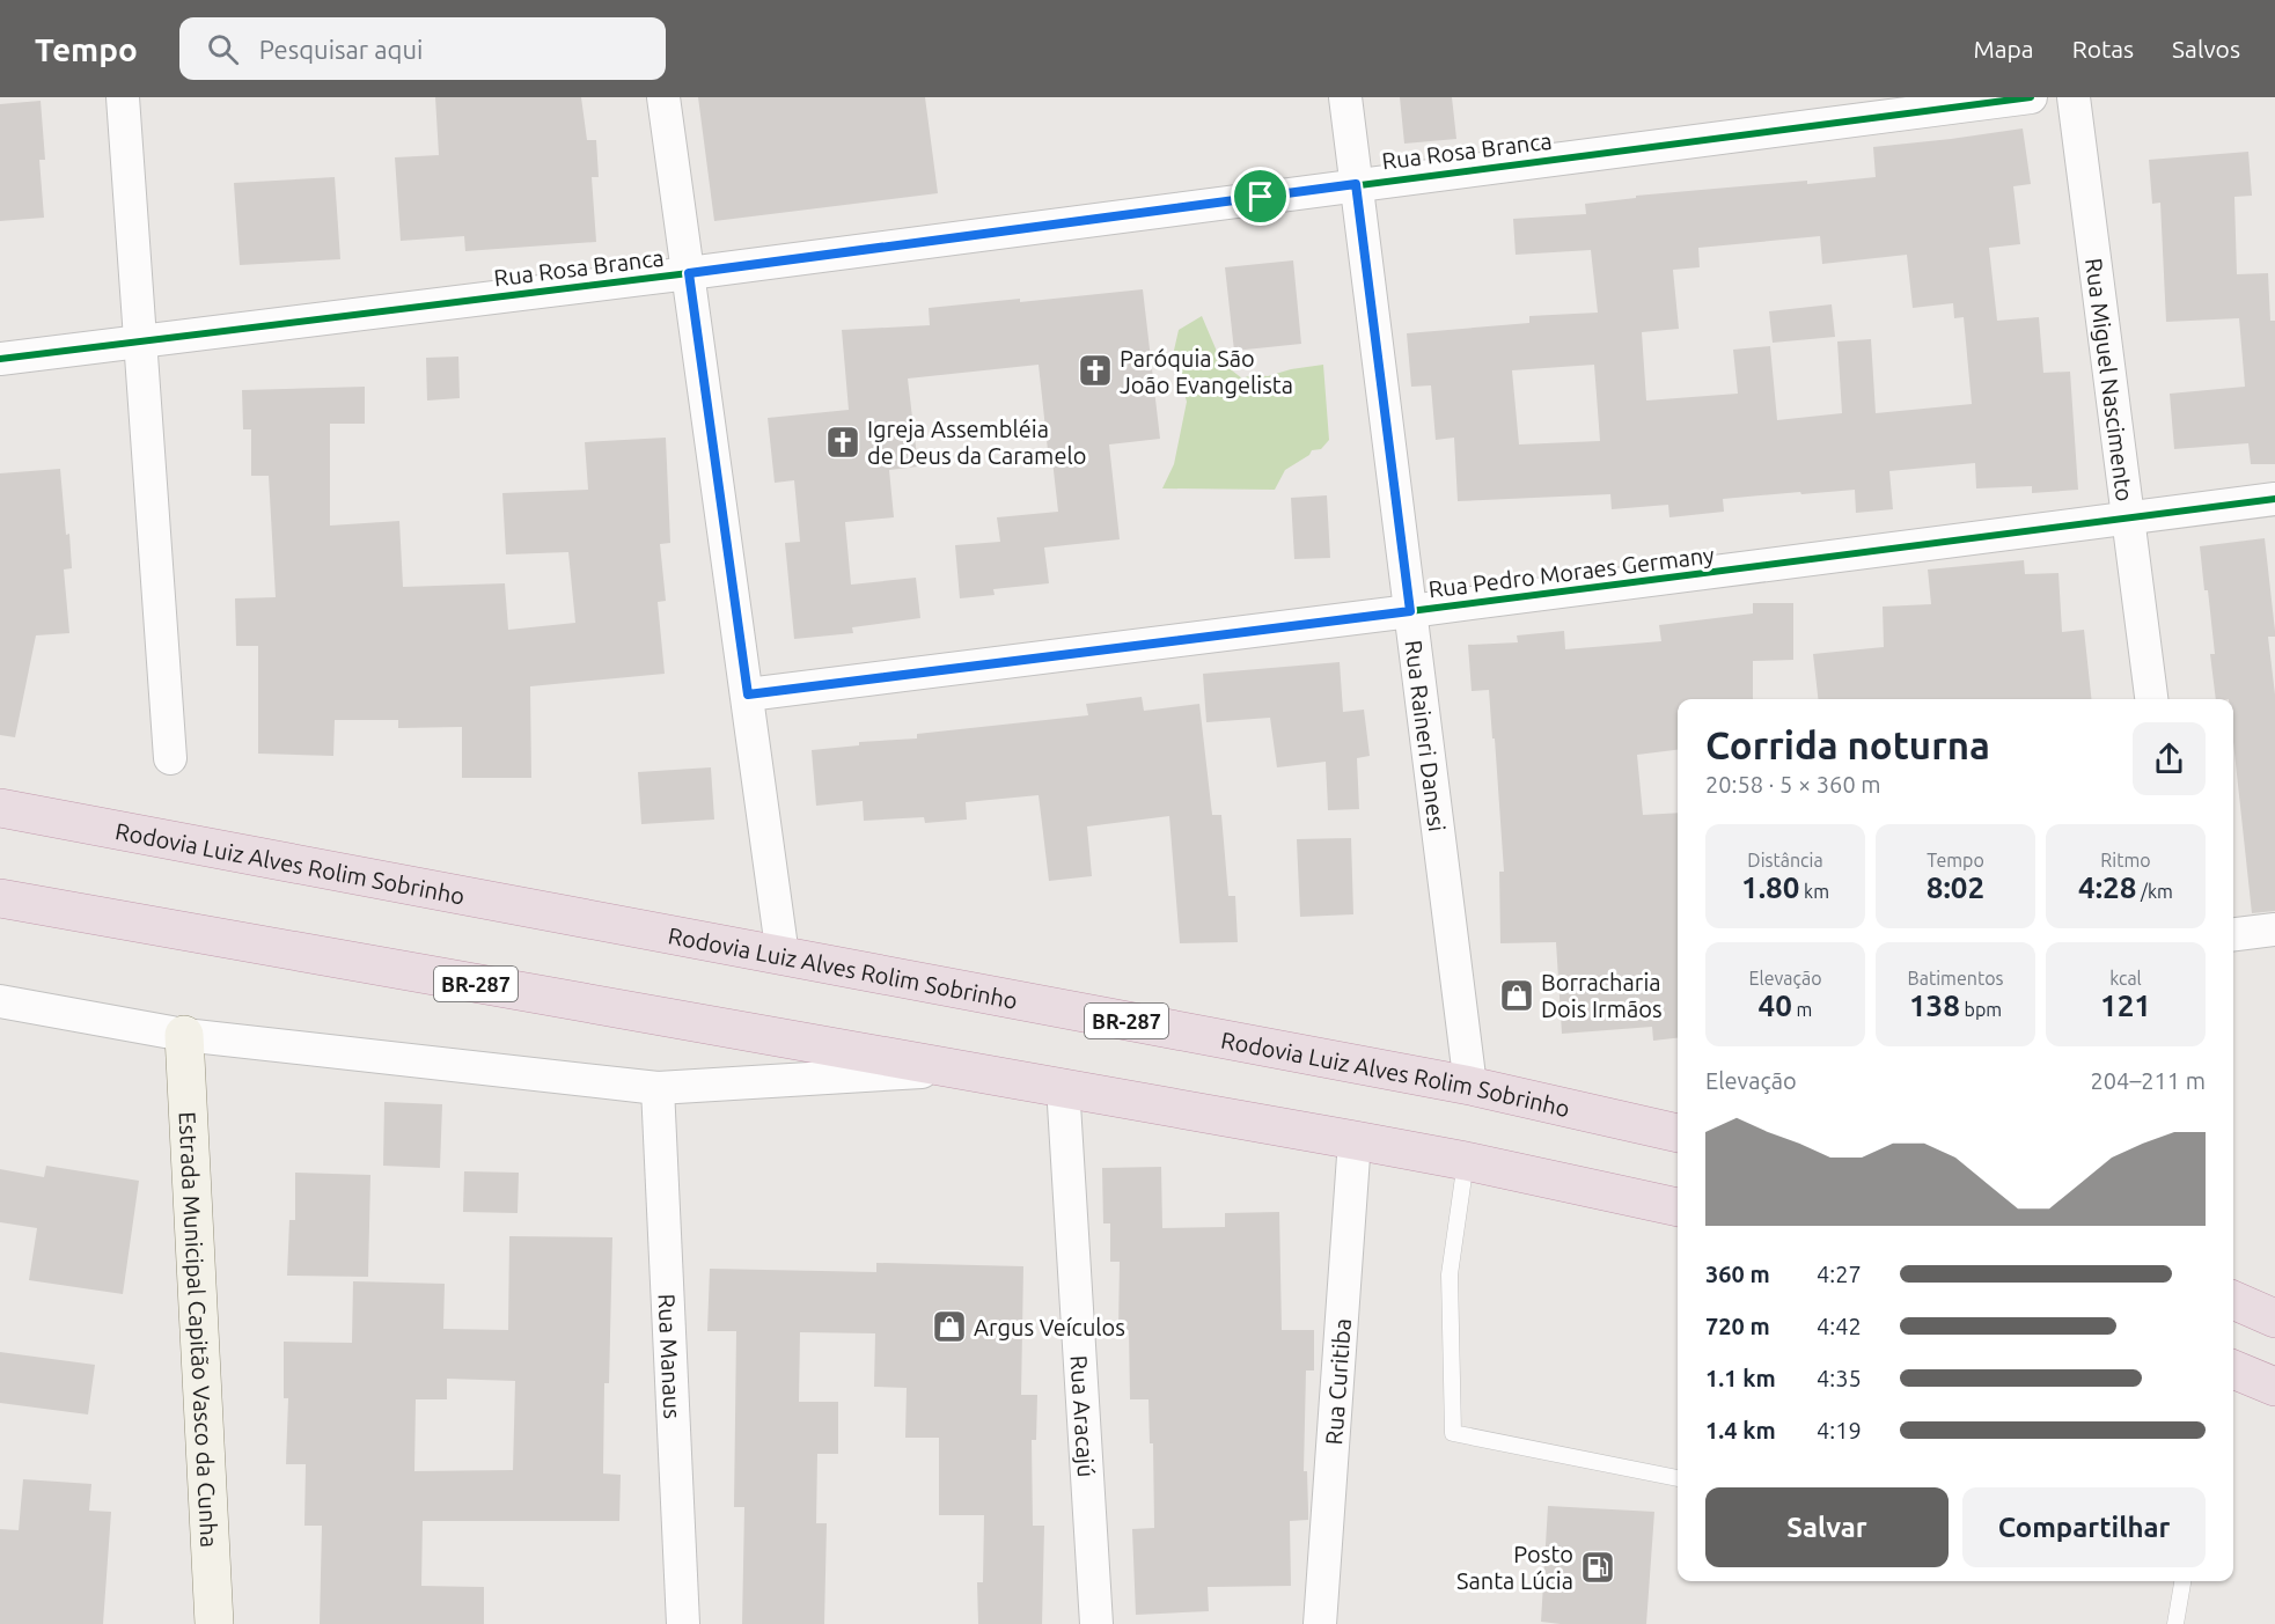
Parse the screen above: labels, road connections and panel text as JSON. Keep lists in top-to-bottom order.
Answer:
{
  "streets": {
    "highway": ["Rodovia Luiz Alves Rolim Sobrinho", "BR-287"],
    "main road": ["Estrada Municipal Capitão Vasco da Cunha"],
    "street": [
      "Rua Rosa Branca",
      "Rua Miguel Nascimento",
      "Rua Pedro Moraes Germany",
      "Rua Raineri Danesi",
      "Rua Manaus",
      "Rua Curitiba",
      "Rua Aracajú"
    ]
  },
  "crossings": [
    ["Rua Rosa Branca", "Rua Raineri Danesi"],
    ["Rua Miguel Nascimento", "Rua Pedro Moraes Germany"],
    ["Rua Pedro Moraes Germany", "Rua Raineri Danesi"],
    ["Rua Raineri Danesi", "Rodovia Luiz Alves Rolim Sobrinho"],
    ["BR-287", "Rua Curitiba"],
    ["BR-287", "Rua Aracajú"]
  ],
  "places": {
    "church": ["Paróquia São João Evangelista", "Igreja Assembléia de Deus da Caramelo"],
    "shop": ["Borracharia Dois Irmãos", "Argus Veículos"],
    "fuel station": ["Posto Santa Lúcia"]
  },
  "page": {
    "header": "Tempo",
    "search": "Pesquisar aqui",
    "nav": ["Mapa", "Rotas", "Salvos"],
    "heading": ["Corrida noturna", "20:58 · 5 × 360 m"],
    "stats": [
      ["Distância", "1.80 km"],
      ["Tempo", "8:02"],
      ["Ritmo", "4:28 /km"],
      ["Elevação", "40 m"],
      ["Batimentos", "138 bpm"],
      ["kcal", "121"]
    ],
    "chart": ["Elevação", "204–211 m"],
    "list": [
      {
        "name": "360 m",
        "note": "4:27"
      },
      {
        "name": "720 m",
        "note": "4:42"
      },
      {
        "name": "1.1 km",
        "note": "4:35"
      },
      {
        "name": "1.4 km",
        "note": "4:19"
      }
    ],
    "buttons": ["Salvar", "Compartilhar"]
  }
}
